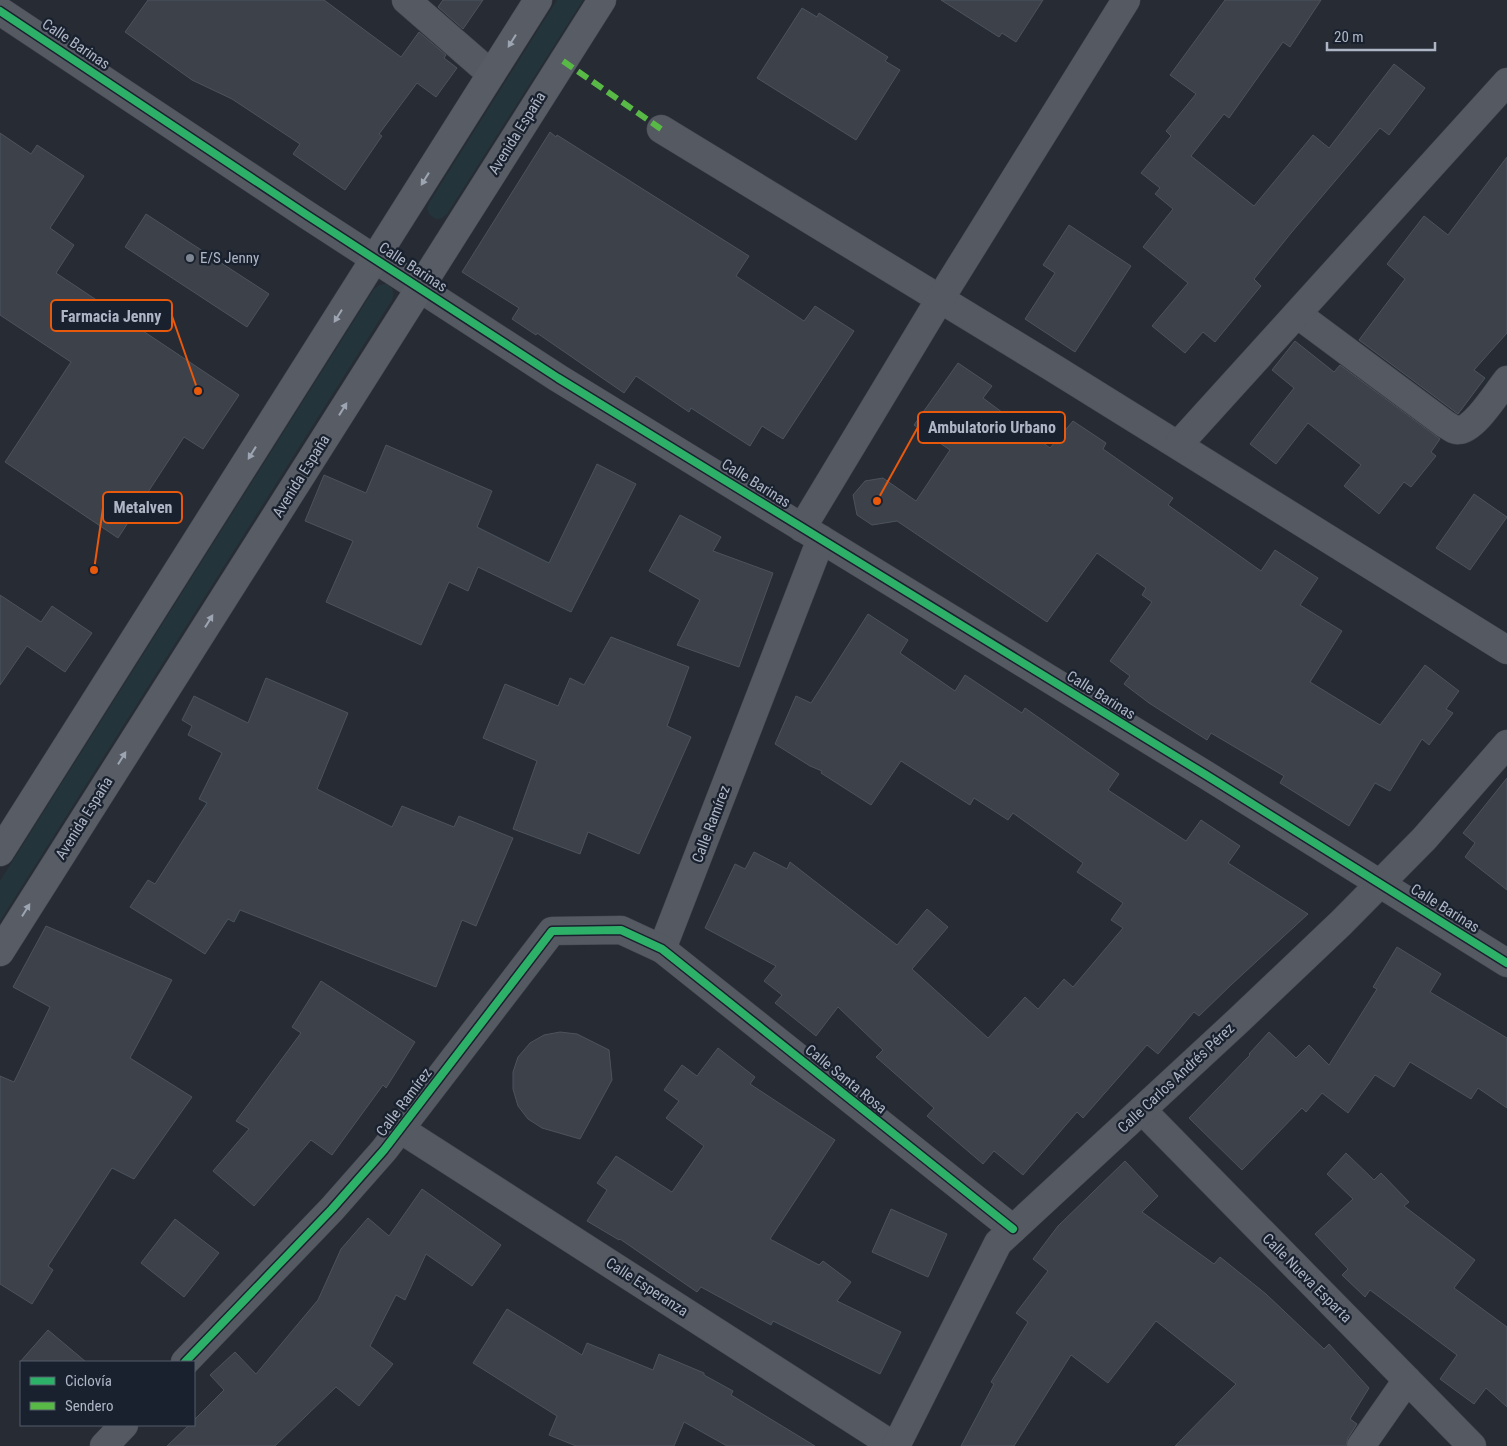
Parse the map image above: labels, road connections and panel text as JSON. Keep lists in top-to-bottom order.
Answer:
{
  "streets": {
    "main road": ["Avenida España"],
    "street": [
      "Calle Barinas",
      "Calle Ramírez",
      "Calle Carlos Andrés Pérez",
      "Calle Santa Rosa",
      "Calle Nueva Esparta",
      "Calle Esperanza"
    ]
  },
  "crossings": [
    ["Calle Barinas", "Avenida España"],
    ["Calle Barinas", "Calle Ramírez"],
    ["Calle Barinas", "Calle Carlos Andrés Pérez"],
    ["Calle Ramírez", "Calle Santa Rosa"],
    ["Calle Ramírez", "Calle Esperanza"],
    ["Calle Carlos Andrés Pérez", "Calle Santa Rosa"],
    ["Calle Carlos Andrés Pérez", "Calle Nueva Esparta"],
    ["Calle Carlos Andrés Pérez", "Calle Esperanza"]
  ],
  "places": [
    "E/S Jenny",
    "Farmacia Jenny",
    "Ambulatorio Urbano",
    "Metalven"
  ],
  "legend": ["Ciclovía", "Sendero"],
  "scale_bar": "20 m"
}
